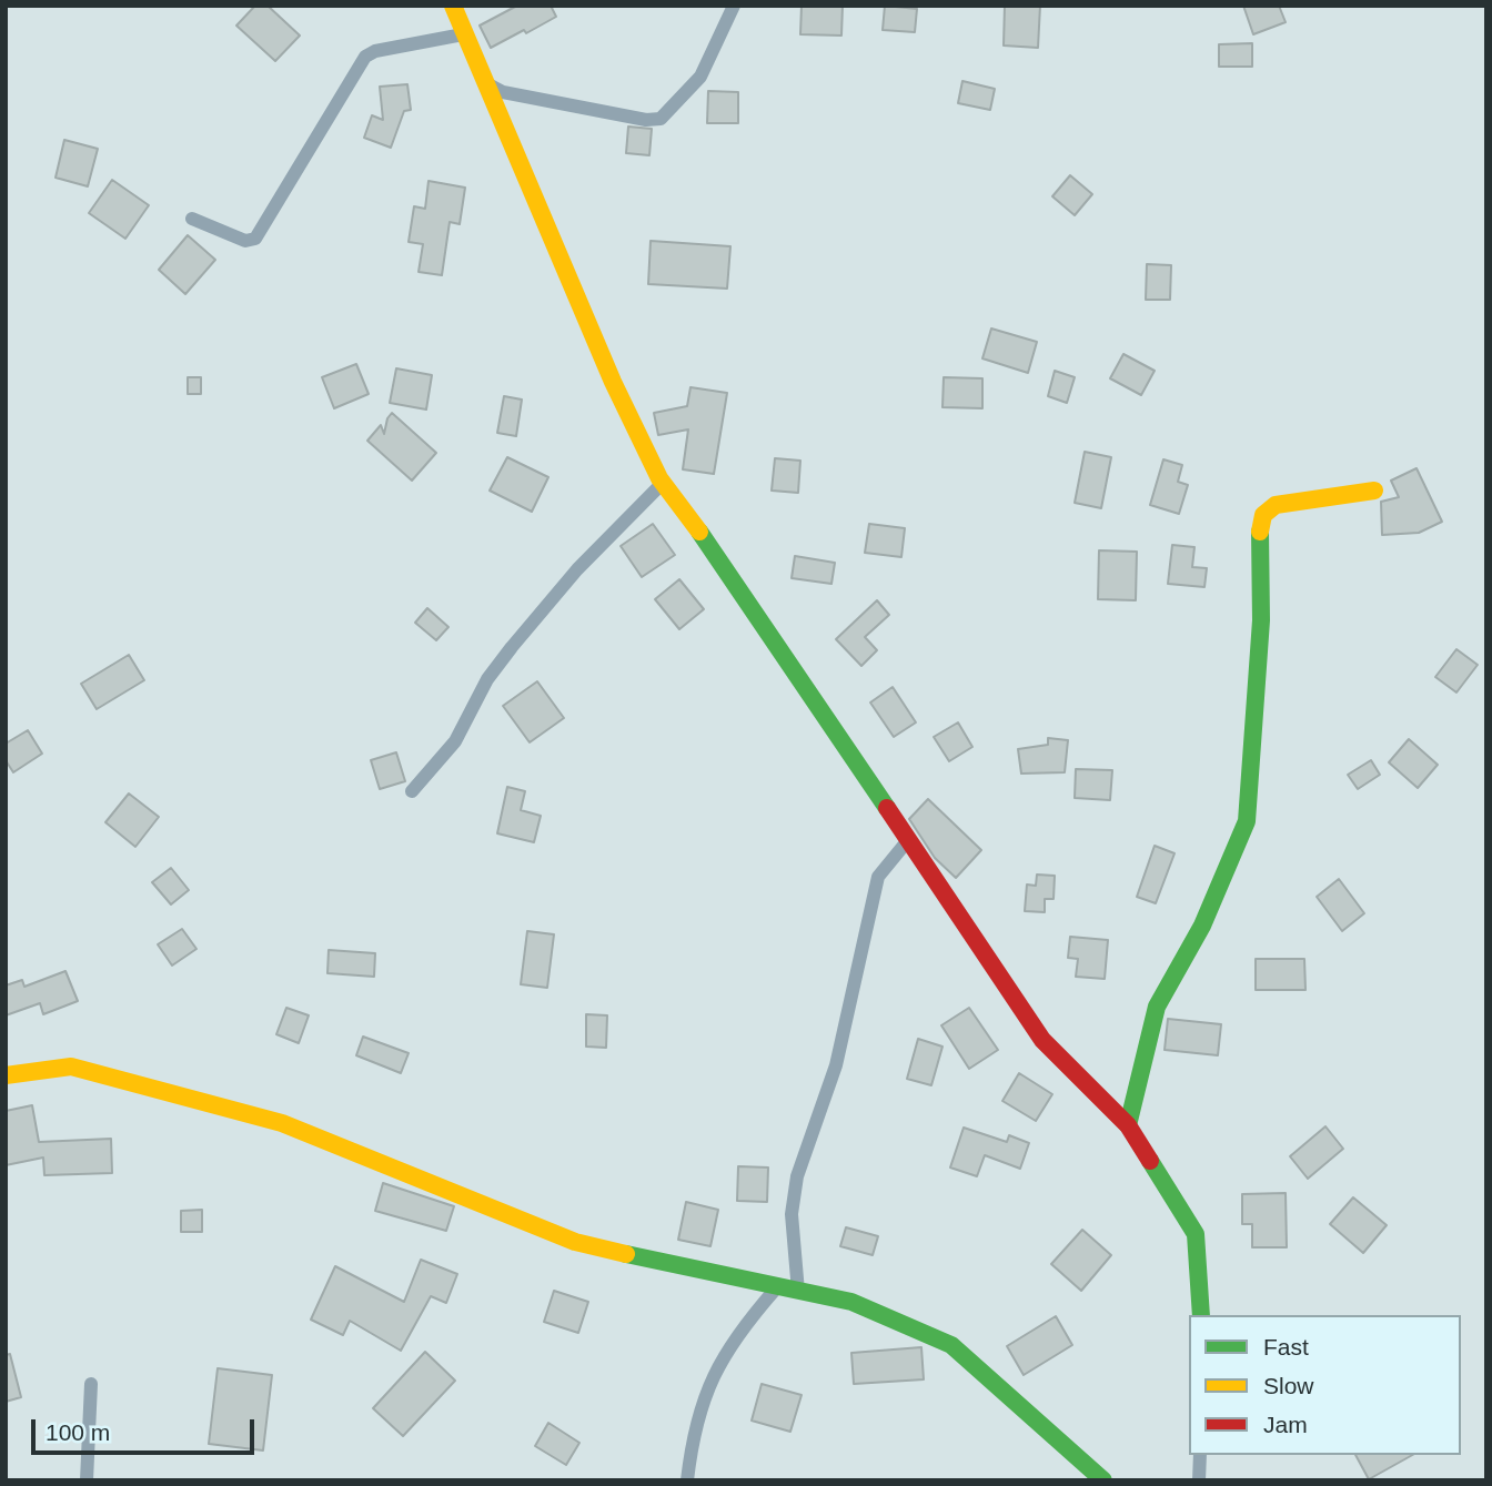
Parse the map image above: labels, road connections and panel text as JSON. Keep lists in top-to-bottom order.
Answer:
{
  "legend": ["Fast", "Slow", "Jam"],
  "scale_bar": "100 m"
}
